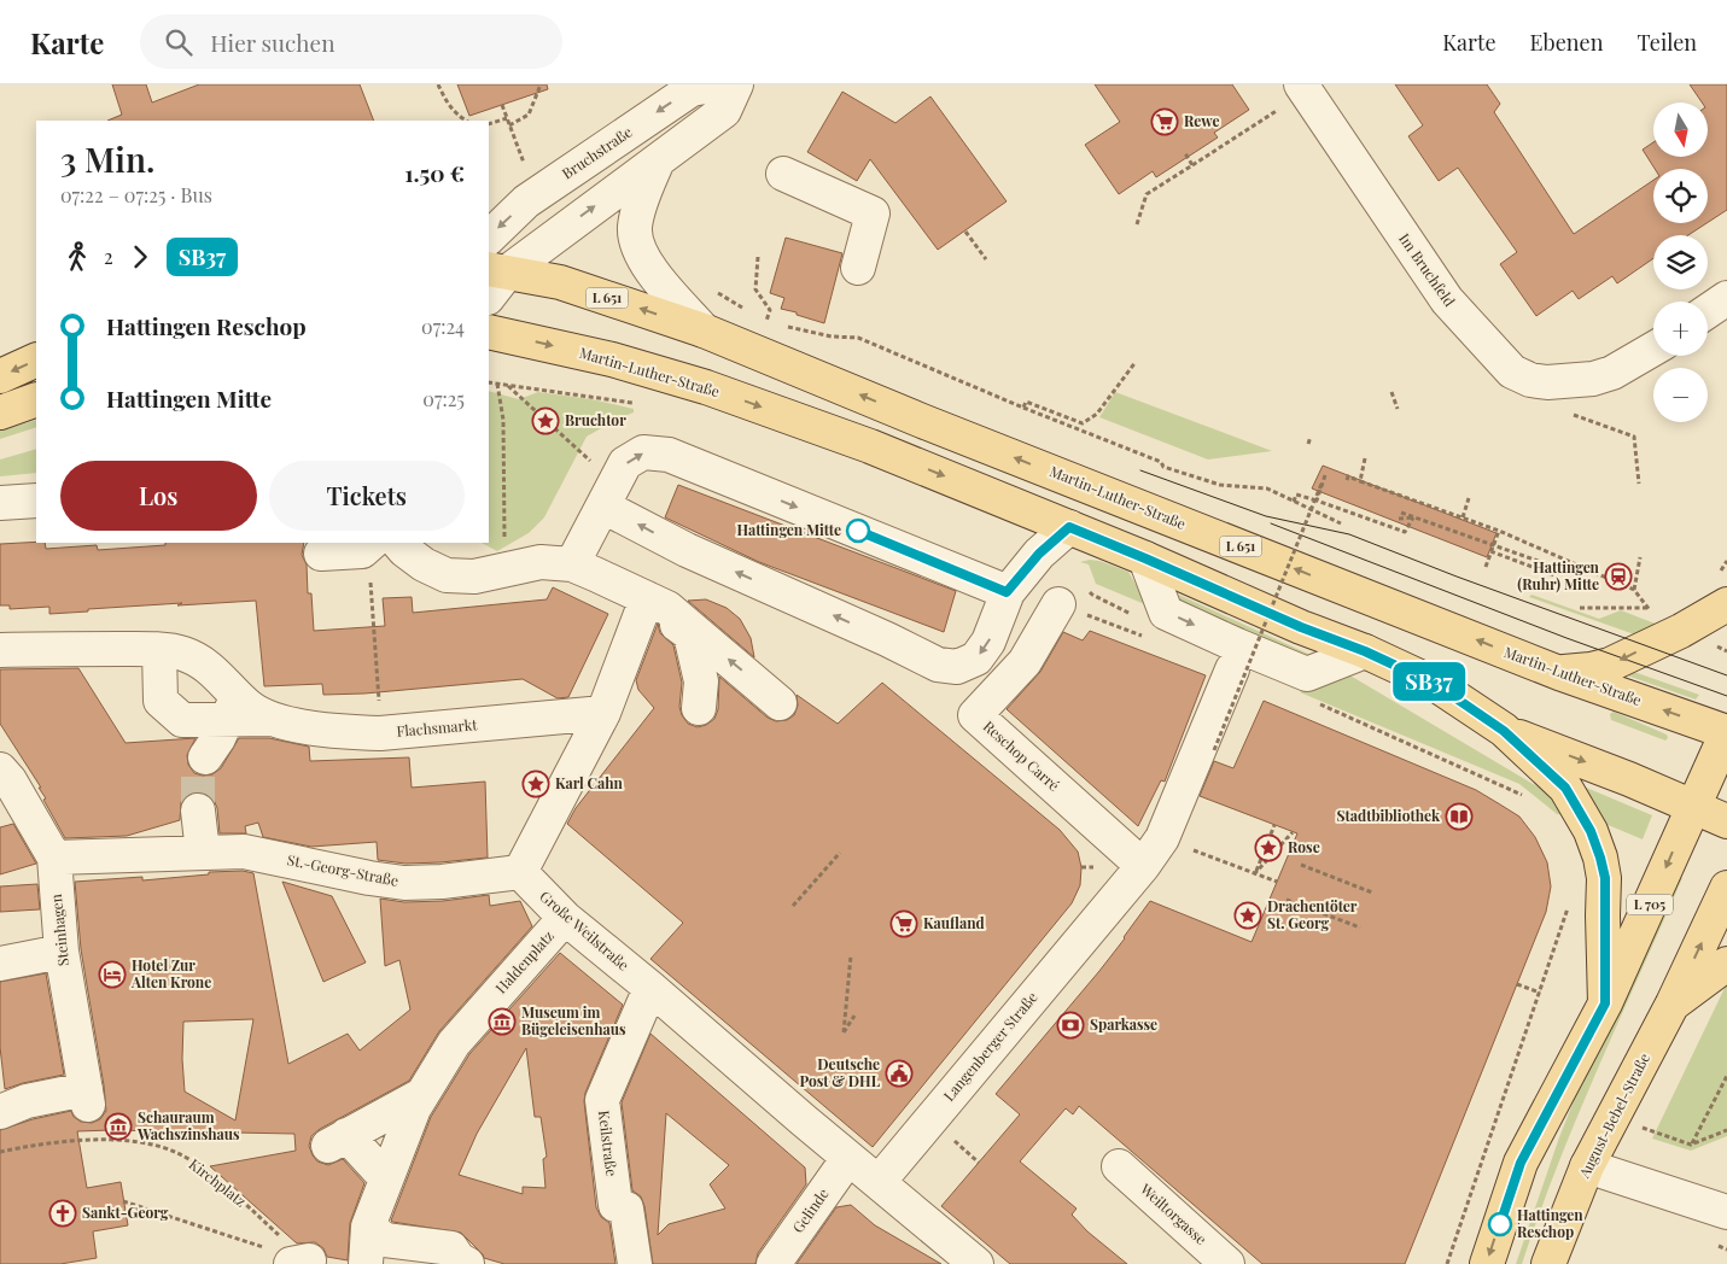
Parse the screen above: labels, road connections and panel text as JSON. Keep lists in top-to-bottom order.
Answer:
{
  "streets": {
    "main road": [
      "L 651",
      "Martin-Luther-Straße",
      "L 705",
      "August-Bebel-Straße"
    ],
    "street": [
      "Bruchstraße",
      "Im Bruchfeld",
      "Flachsmarkt",
      "Reschop Carré",
      "St.-Georg-Straße",
      "Steinhagen",
      "Große Weilstraße",
      "Haldenplatz",
      "Langenberger Straße",
      "Keilstraße",
      "Gelinde",
      "Weiltorgasse"
    ],
    "path": ["Kirchplatz"]
  },
  "crossings": [
    ["L 651", "Martin-Luther-Straße"],
    ["Martin-Luther-Straße", "L 705"],
    ["Reschop Carré", "Langenberger Straße"],
    ["St.-Georg-Straße", "Steinhagen"],
    ["St.-Georg-Straße", "Große Weilstraße"],
    ["Große Weilstraße", "Haldenplatz"],
    ["Große Weilstraße", "Langenberger Straße"],
    ["Große Weilstraße", "Keilstraße"],
    ["Große Weilstraße", "Gelinde"]
  ],
  "places": {
    "supermarket": ["Rewe", "Kaufland"],
    "place": [
      "Bruchtor",
      "Karl Cahn",
      "Rose",
      "Drachentöter St. Georg"
    ],
    "other": ["Hattingen Mitte", "Hattingen Reschop"],
    "station": ["Hattingen (Ruhr) Mitte"],
    "library": ["Stadtbibliothek"],
    "hotel": ["Hotel Zur Alten Krone"],
    "museum": ["Museum im Bügeleisenhaus", "Schauraum Wachszinshaus"],
    "bank": ["Sparkasse"],
    "public building": ["Deutsche Post & DHL"],
    "church": ["Sankt-Georg"]
  },
  "lines": ["bus line SB37"],
  "north": "bottom",
  "page": {
    "header": "Karte",
    "search": "Hier suchen",
    "nav": ["Karte", "Ebenen", "Teilen"],
    "on_map": "SB37",
    "map_buttons": ["+", "−"],
    "heading": ["3 Min.", "07:22 – 07:25 · Bus", "1.50 €"],
    "legs": ["2", "SB37"],
    "list": [
      {
        "name": "Hattingen Reschop",
        "value": "07:24"
      },
      {
        "name": "Hattingen Mitte",
        "value": "07:25"
      }
    ],
    "buttons": ["Los", "Tickets"]
  }
}
